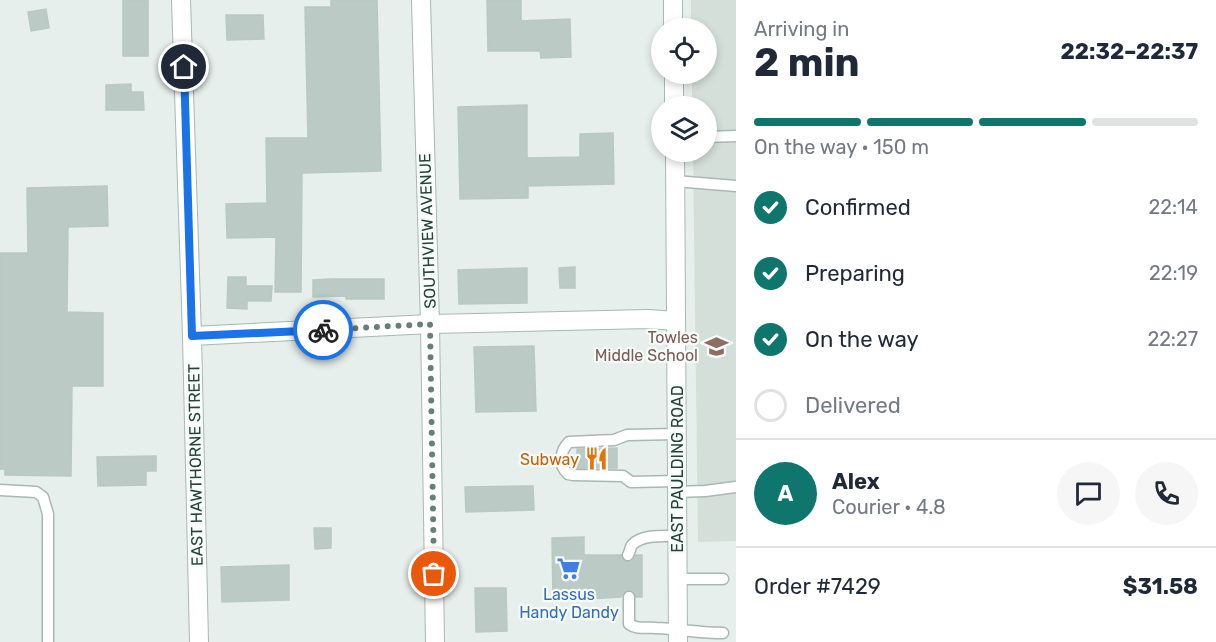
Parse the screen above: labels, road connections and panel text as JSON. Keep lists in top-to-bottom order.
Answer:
{
  "streets": {
    "street": ["SOUTHVIEW AVENUE", "EAST HAWTHORNE STREET", "EAST PAULDING ROAD"]
  },
  "places": {
    "school or university": ["Towles Middle School"],
    "restaurant": ["Subway"],
    "supermarket": ["Lassus Handy Dandy"]
  },
  "page": {
    "heading": ["2 min", "Arriving in", "22:32–22:37"],
    "panel": [
      "Alex",
      "Courier · 4.8",
      "Order #7429",
      "$31.58"
    ],
    "bar": "On the way · 150 m",
    "list": [
      ["Confirmed", "22:14"],
      ["Preparing", "22:19"],
      ["On the way", "22:27"],
      "Delivered"
    ],
    "round": "A"
  }
}
